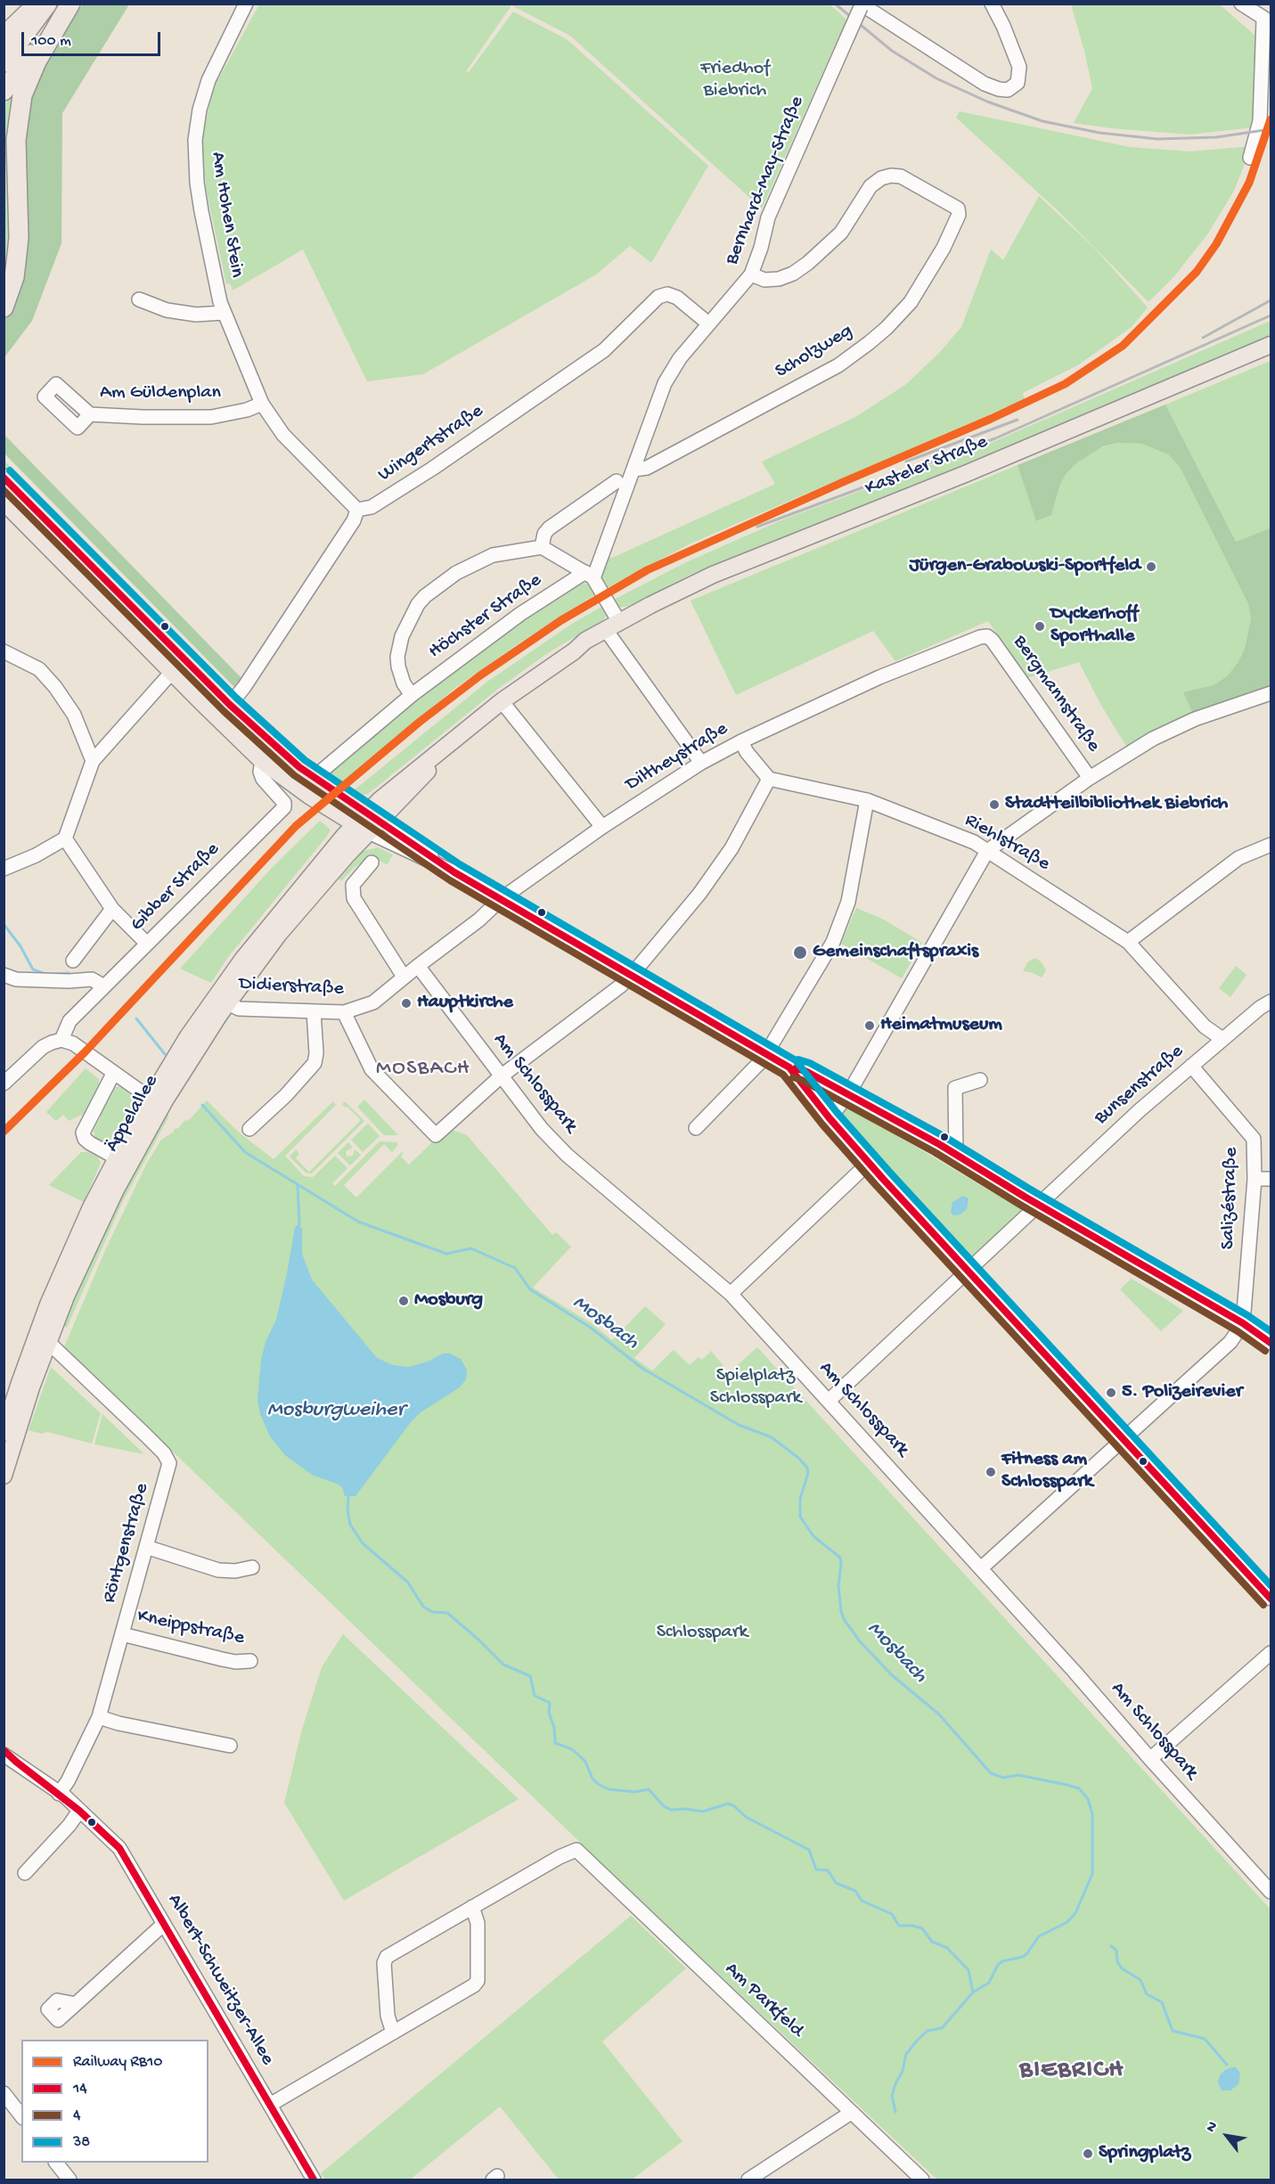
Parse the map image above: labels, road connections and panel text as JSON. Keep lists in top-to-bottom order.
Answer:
{
  "streets": {
    "main road": ["Kasteler Straße", "Äppelallee"],
    "street": [
      "Bernhard-May-Straße",
      "Am Hohen Stein",
      "Scholzweg",
      "Am Güldenplan",
      "Wingertstraße",
      "Höchster Straße",
      "Bergmannstraße",
      "Diltheystraße",
      "Riehlstraße",
      "Gibber Straße",
      "Didierstraße",
      "Am Schlosspark",
      "Bunsenstraße",
      "Salizéstraße",
      "Röntgenstraße",
      "Kneippstraße",
      "Albert-Schweitzer-Allee",
      "Am Parkfeld"
    ]
  },
  "crossings": [
    ["Bernhard-May-Straße", "Scholzweg"],
    ["Bernhard-May-Straße", "Wingertstraße"],
    ["Bernhard-May-Straße", "Höchster Straße"],
    ["Am Hohen Stein", "Am Güldenplan"],
    ["Am Hohen Stein", "Wingertstraße"],
    ["Kasteler Straße", "Äppelallee"],
    ["Bergmannstraße", "Diltheystraße"],
    ["Diltheystraße", "Didierstraße"],
    ["Diltheystraße", "Am Schlosspark"],
    ["Riehlstraße", "Bunsenstraße"],
    ["Didierstraße", "Am Schlosspark"],
    ["Didierstraße", "Äppelallee"],
    ["Am Schlosspark", "Bunsenstraße"],
    ["Bunsenstraße", "Salizéstraße"],
    ["Äppelallee", "Röntgenstraße"],
    ["Röntgenstraße", "Kneippstraße"],
    ["Röntgenstraße", "Albert-Schweitzer-Allee"]
  ],
  "districts": ["MOSBACH", "BIEBRICH"],
  "water": ["Mosbach", "Mosburgweiher"],
  "parks": ["Friedhof Biebrich", "Spielplatz Schlosspark", "Schlosspark"],
  "places": [
    "Jürgen-Grabowski-Sportfeld",
    "Dyckerhoff Sporthalle",
    "Stadtteilbibliothek Biebrich",
    "Gemeinschaftspraxis",
    "Hauptkirche",
    "Heimatmuseum",
    "Mosburg",
    "5. Polizeirevier",
    "Fitness am Schlosspark",
    "Springplatz"
  ],
  "lines": [
    "rail line RB10",
    "transit line 38",
    "transit line 14",
    "transit line 4"
  ],
  "legend": [
    "Railway RB10",
    "14",
    "4",
    "38"
  ],
  "scale_bar": "100 m",
  "north": "top left"
}
